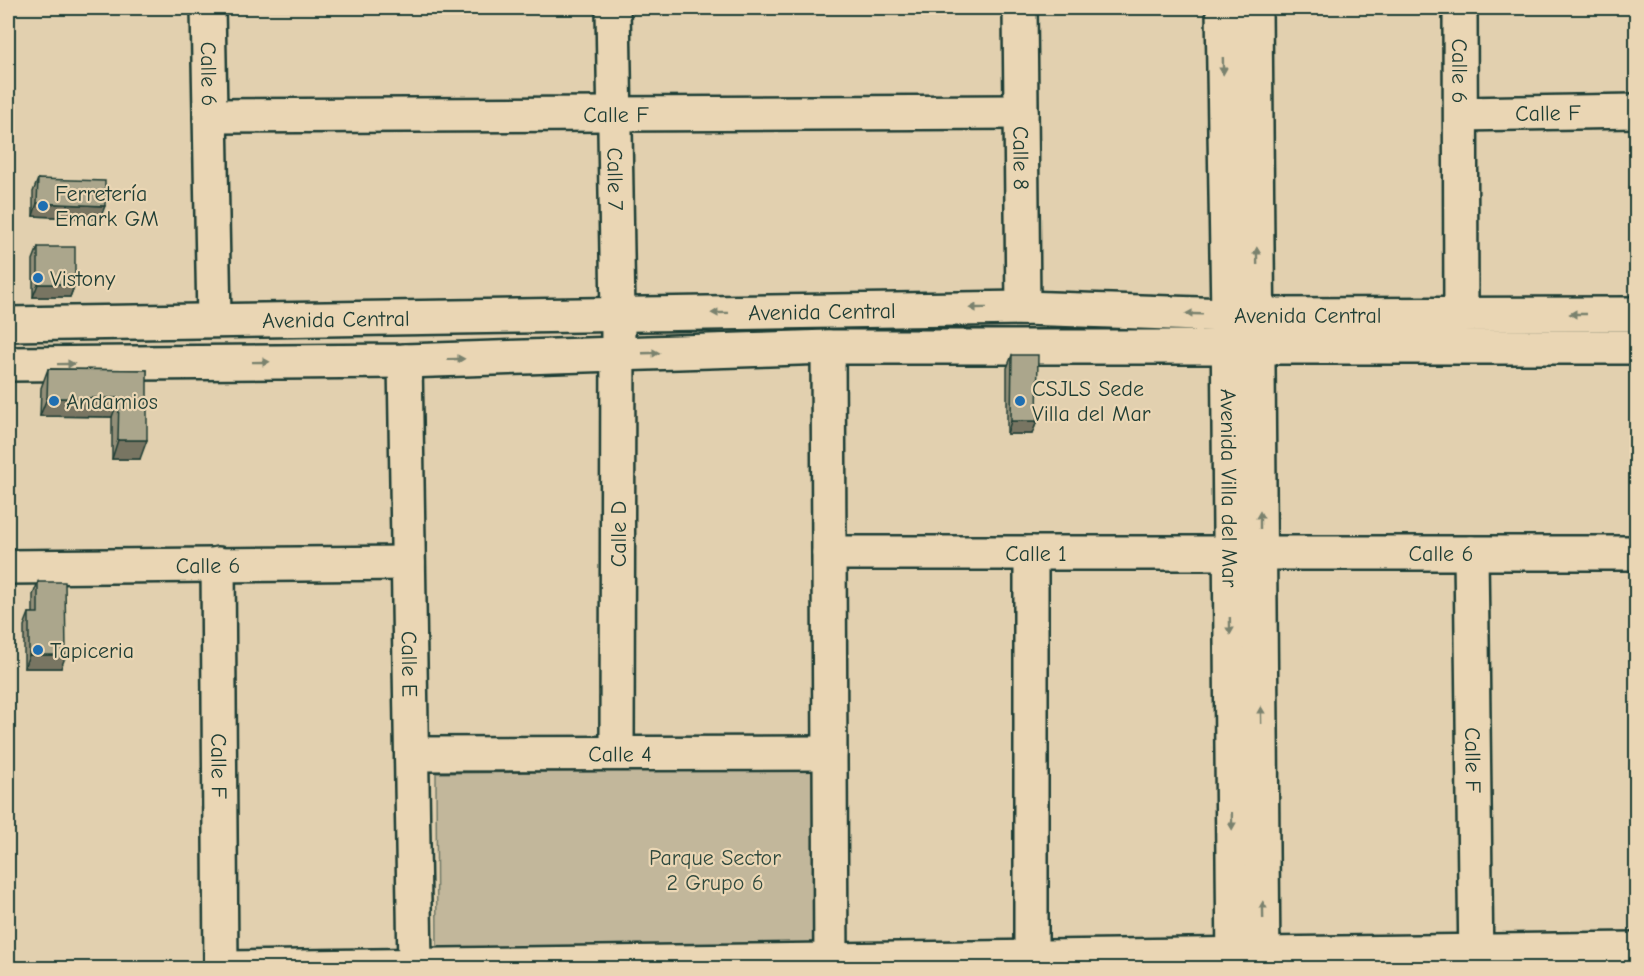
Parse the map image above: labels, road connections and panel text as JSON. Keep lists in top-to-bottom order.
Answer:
{
  "streets": {
    "street": [
      "Calle 6",
      "Calle F",
      "Calle 8",
      "Calle 7",
      "Avenida Central",
      "Avenida Villa del Mar",
      "Calle D",
      "Calle 1",
      "Calle E",
      "Calle 4"
    ]
  },
  "crossings": [
    ["Calle 6", "Calle F"],
    ["Calle 6", "Avenida Central"],
    ["Calle 6", "Avenida Villa del Mar"],
    ["Calle 6", "Calle 1"],
    ["Calle 6", "Calle E"],
    ["Calle F", "Calle 8"],
    ["Calle F", "Calle 7"],
    ["Calle 8", "Avenida Central"],
    ["Calle 7", "Avenida Central"],
    ["Calle 7", "Calle D"],
    ["Avenida Central", "Avenida Villa del Mar"],
    ["Avenida Central", "Calle D"],
    ["Avenida Central", "Calle E"],
    ["Avenida Villa del Mar", "Calle 1"],
    ["Calle D", "Calle 4"],
    ["Calle E", "Calle 4"]
  ],
  "parks": ["Parque Sector 2 Grupo 6"],
  "places": [
    "Ferretería Emark GM",
    "Vistony",
    "Andamios",
    "CSJLS Sede Villa del Mar",
    "Tapiceria"
  ]
}
